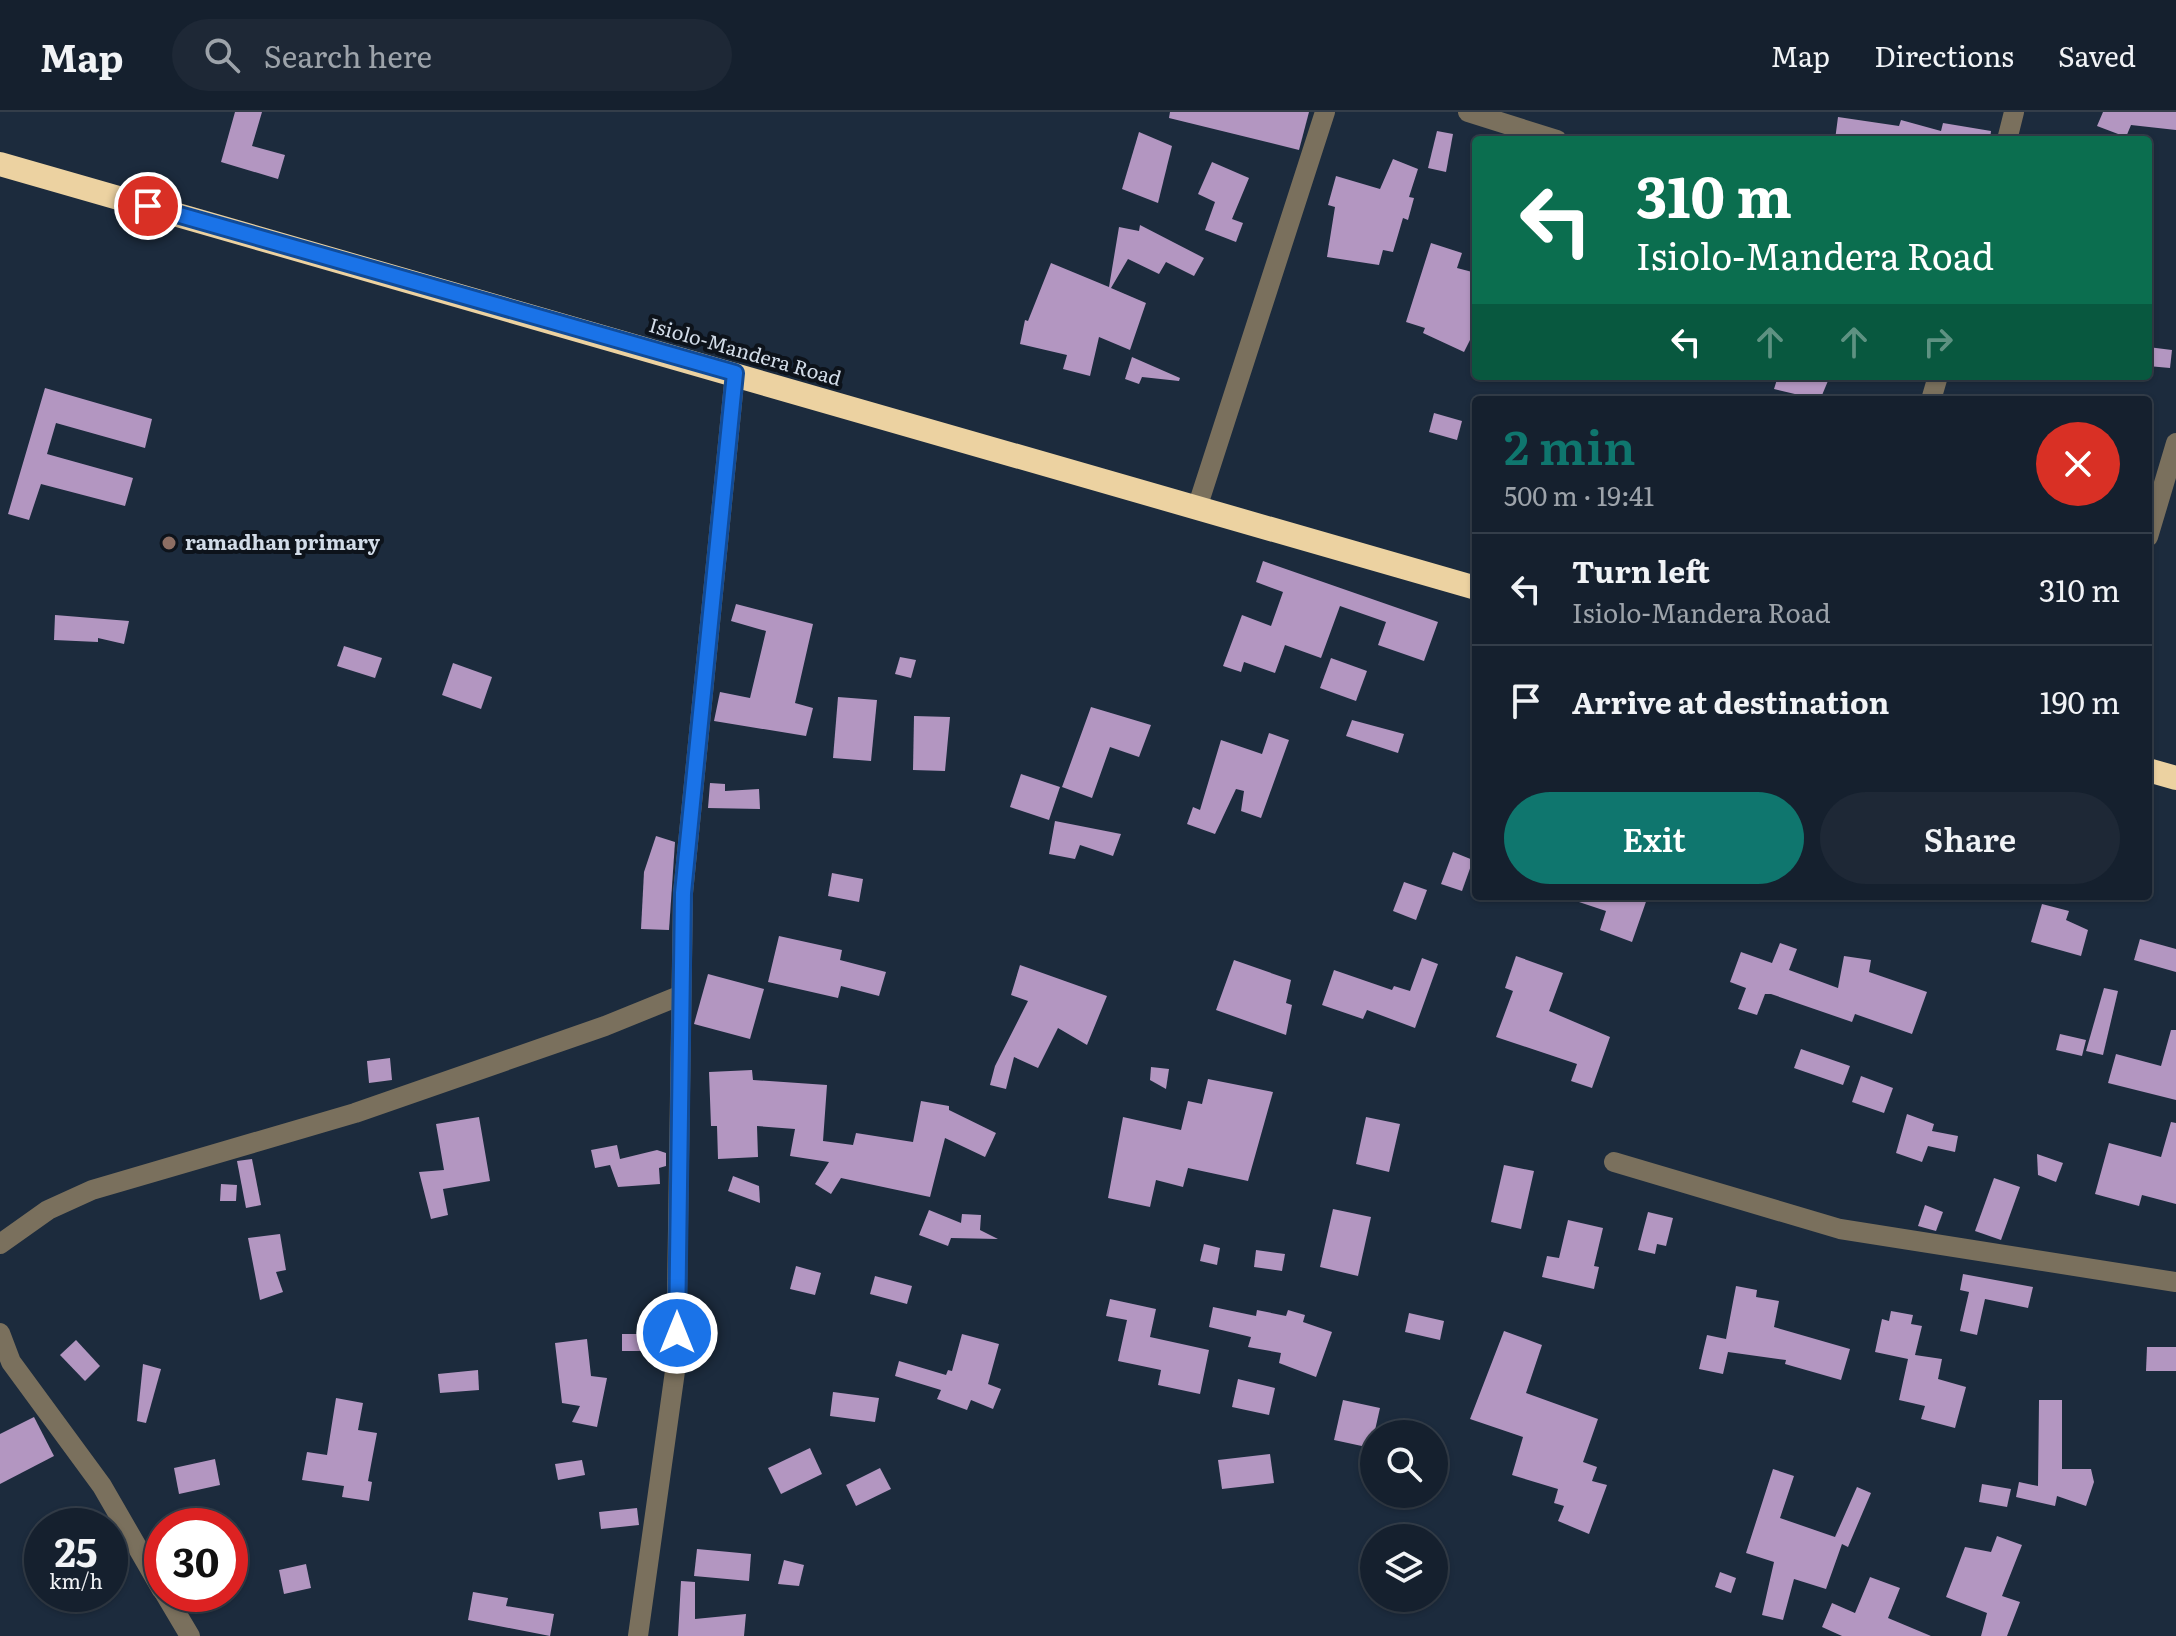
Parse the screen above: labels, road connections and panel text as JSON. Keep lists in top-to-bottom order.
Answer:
{
  "streets": {
    "highway": ["Isiolo-Mandera Road"]
  },
  "places": ["ramadhan primary"],
  "page": {
    "header": "Map",
    "search": "Search here",
    "nav": ["Map", "Directions", "Saved"],
    "turn": ["310 m", "Isiolo-Mandera Road"],
    "heading": ["2 min", "500 m · 19:41"],
    "list": [
      {
        "name": "Turn left",
        "note": "Isiolo-Mandera Road",
        "value": "310 m"
      },
      {
        "name": "Arrive at destination",
        "value": "190 m"
      }
    ],
    "buttons": ["Exit", "Share"],
    "speed": "25 km/h",
    "limit": "30"
  }
}
